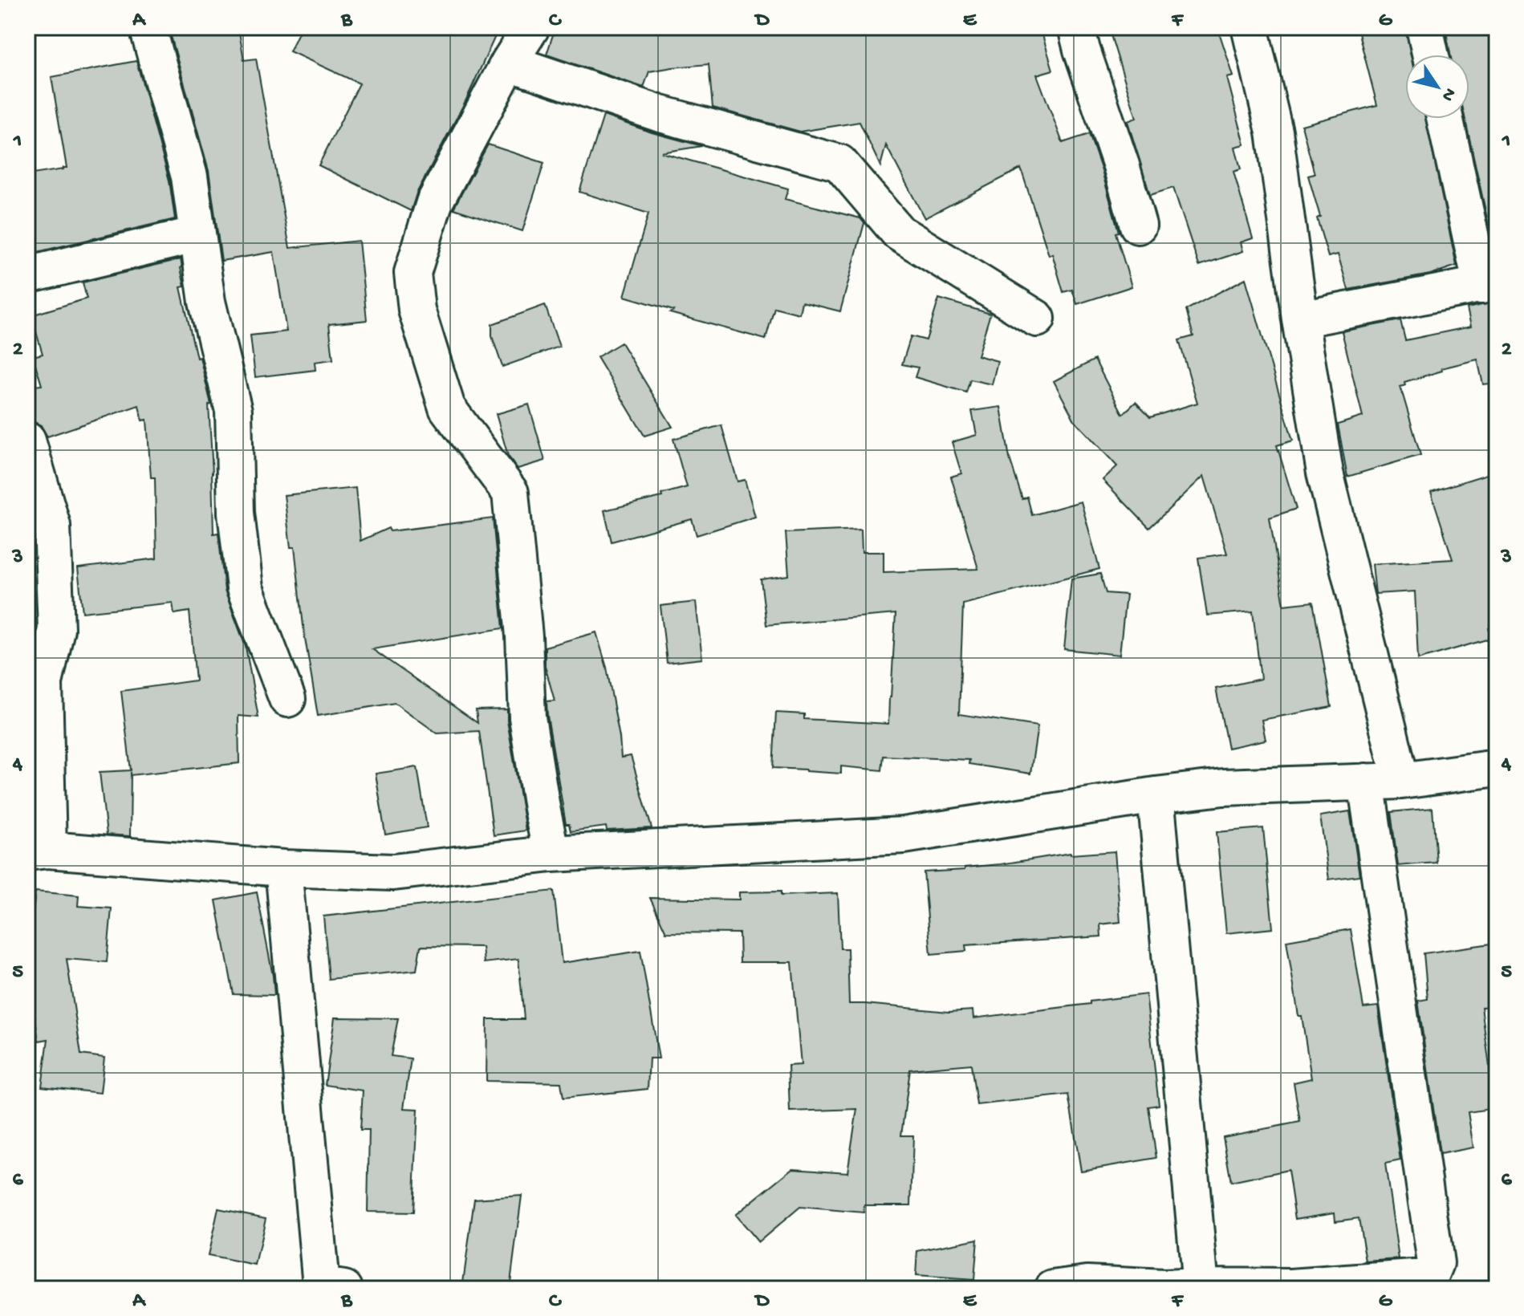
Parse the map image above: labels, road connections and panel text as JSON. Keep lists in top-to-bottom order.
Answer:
{
  "north": "bottom right",
  "grid": {
    "columns": [
      "A",
      "B",
      "C",
      "D",
      "E",
      "F",
      "G"
    ],
    "rows": [
      "1",
      "2",
      "3",
      "4",
      "5",
      "6"
    ]
  }
}
